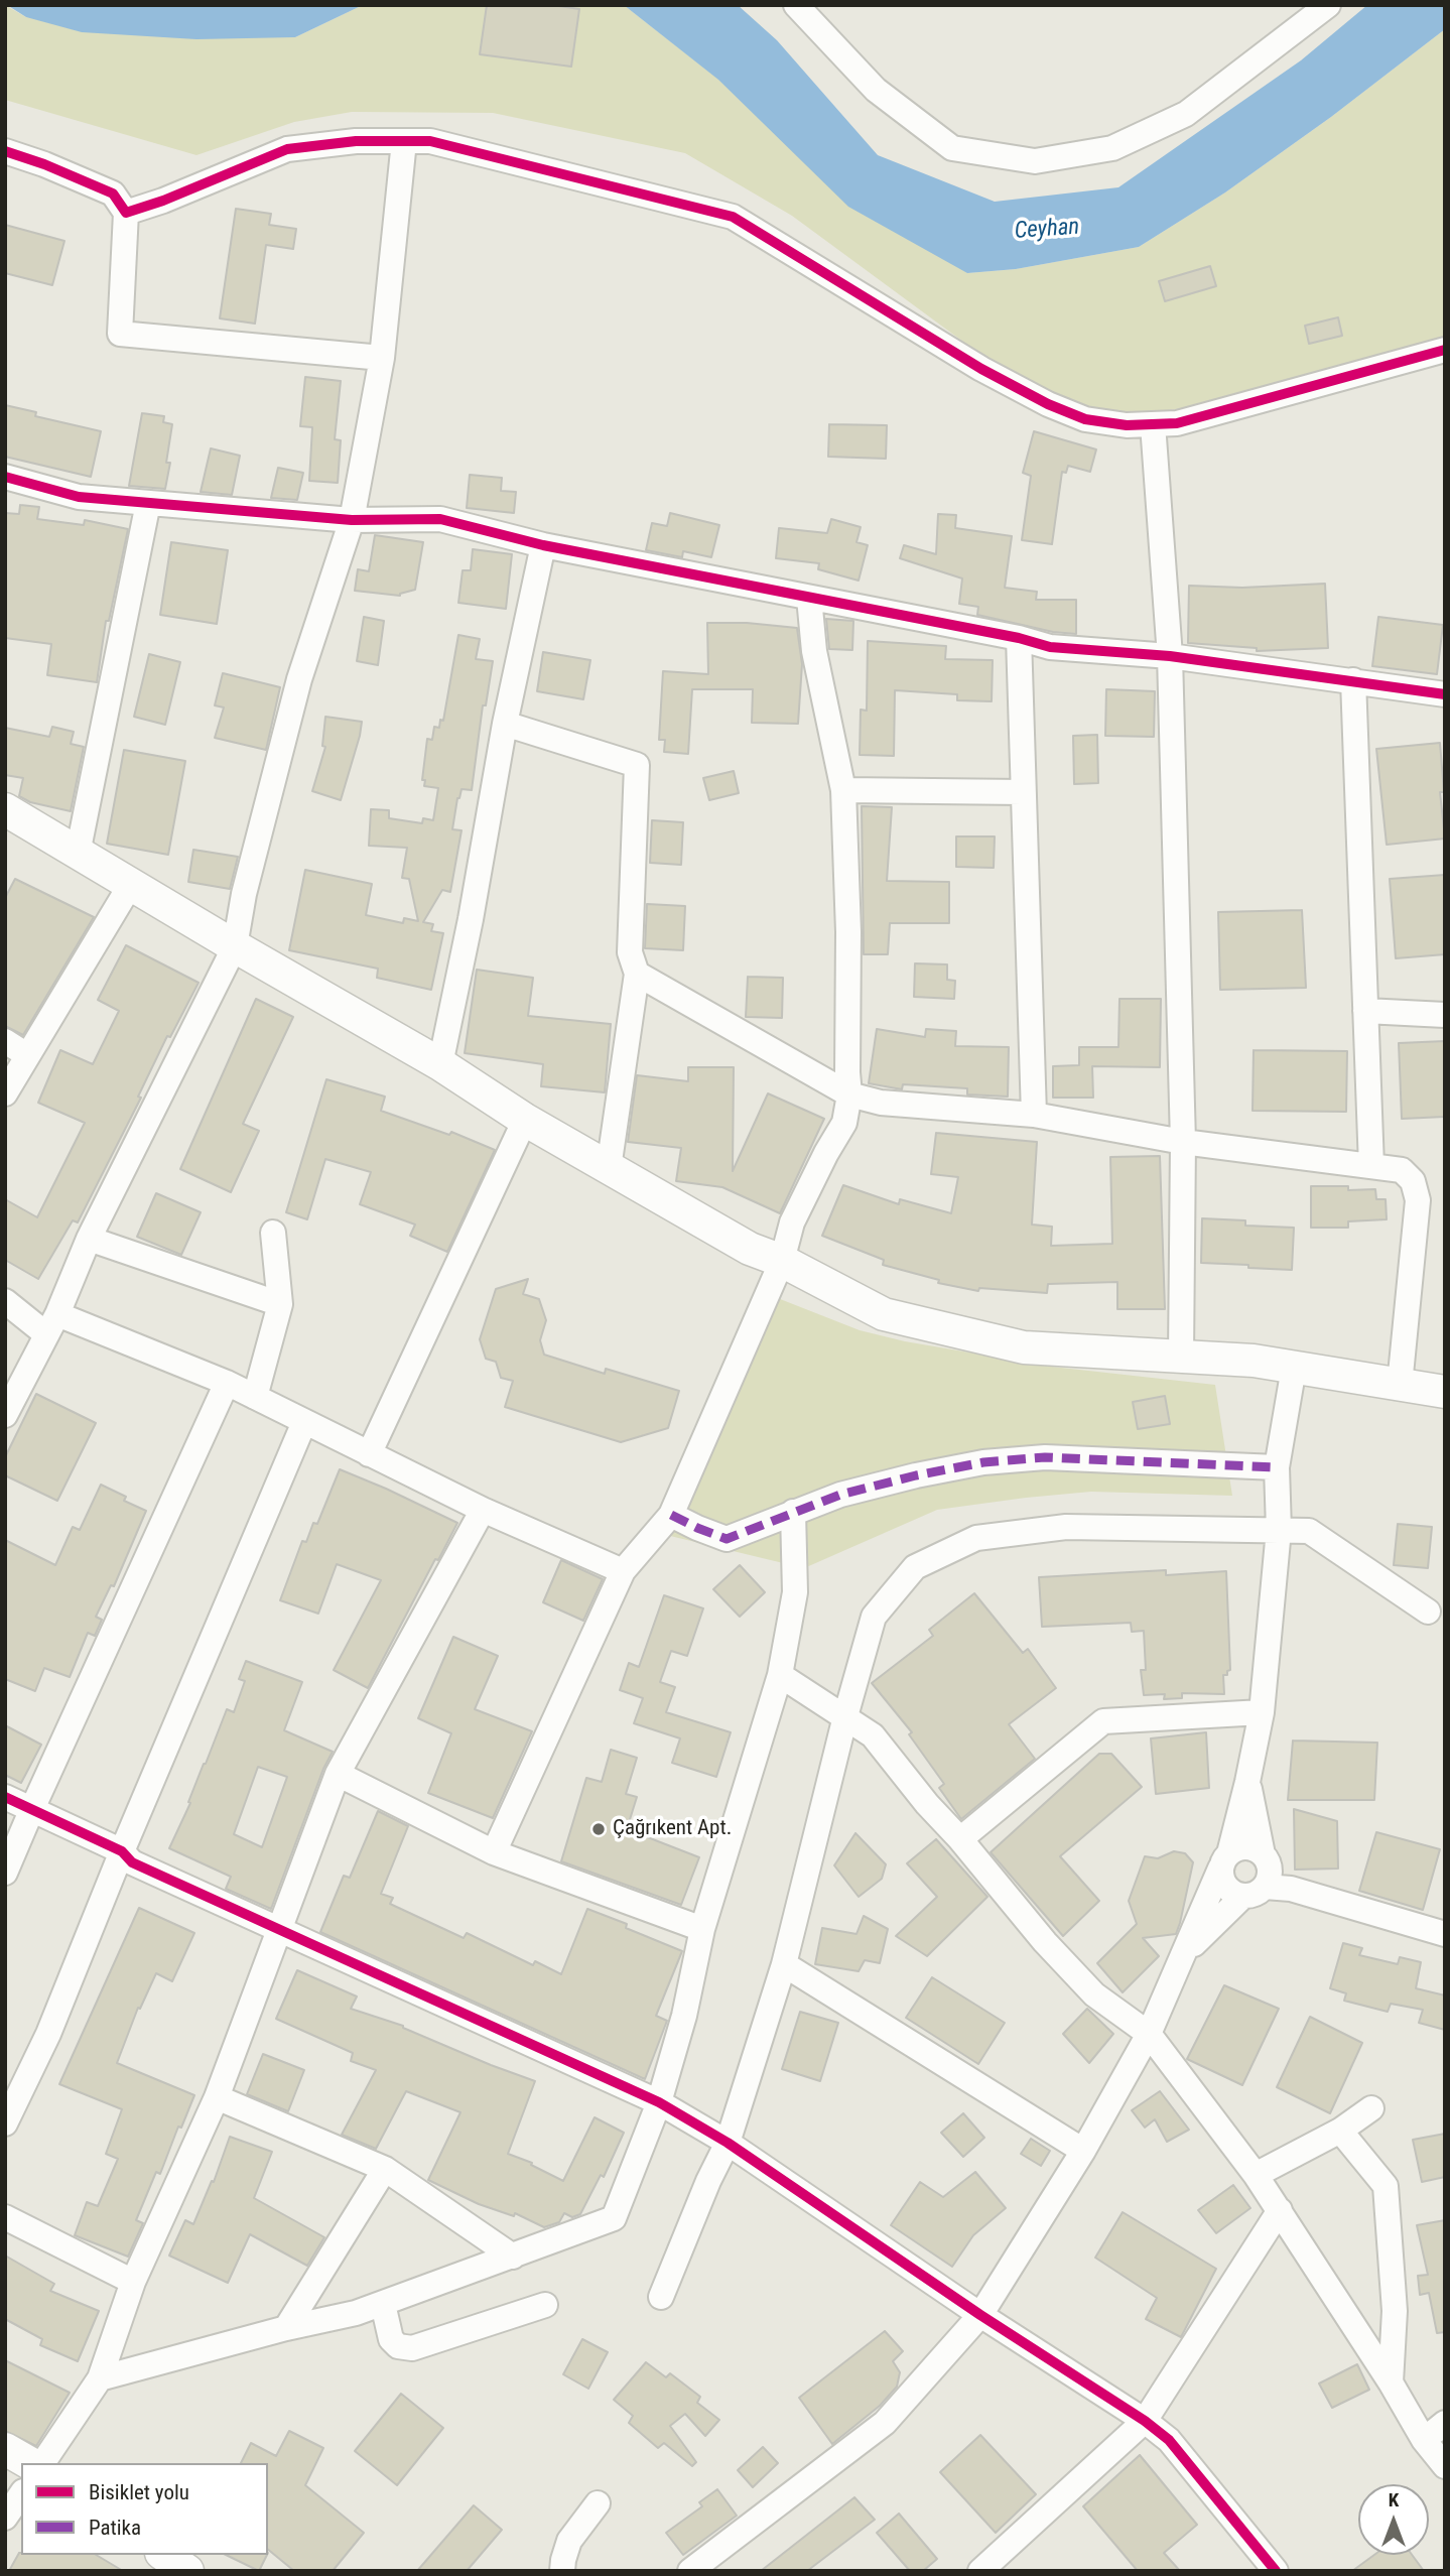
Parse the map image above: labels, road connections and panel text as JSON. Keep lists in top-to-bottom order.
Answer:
{
  "water": ["Ceyhan"],
  "places": ["Çağrıkent Apt."],
  "legend": ["Bisiklet yolu", "Patika"],
  "north": "top"
}
